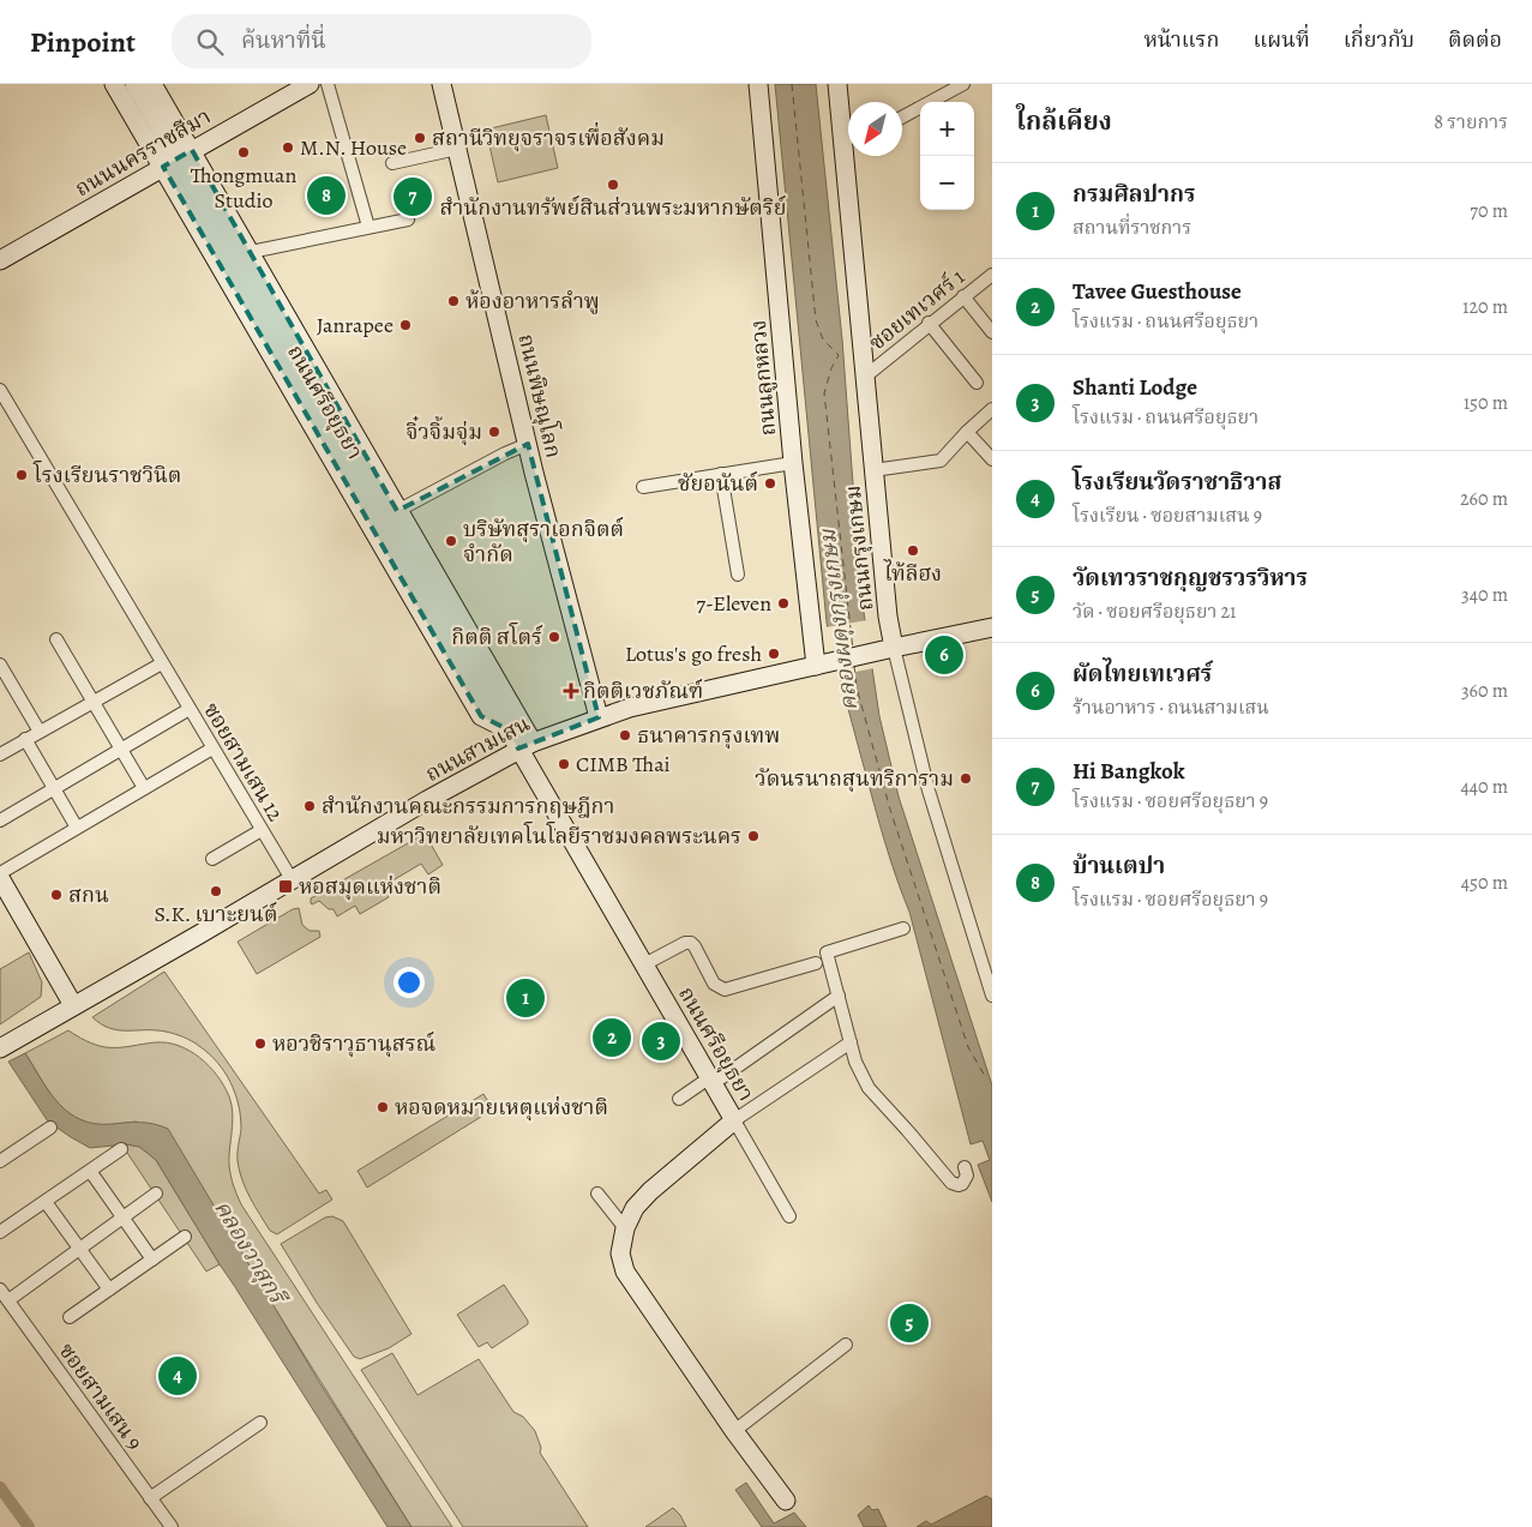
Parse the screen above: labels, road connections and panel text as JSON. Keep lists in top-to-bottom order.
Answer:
{
  "streets": {
    "main road": [
      "ถนนนครราชสีมา",
      "ถนนลูกหลวง",
      "ถนนพิษณุโลก",
      "ถนนศรีอยุธยา",
      "ถนนกรุงเกษม",
      "ถนนสามเสน"
    ],
    "street": ["ซอยเทเวศร์ 1", "ซอยสามเสน 12", "ซอยสามเสน 9"]
  },
  "crossings": [
    ["ถนนนครราชสีมา", "ถนนศรีอยุธยา"],
    ["ซอยเทเวศร์ 1", "ถนนกรุงเกษม"],
    ["ถนนลูกหลวง", "ถนนสามเสน"],
    ["ถนนพิษณุโลก", "ถนนสามเสน"],
    ["ถนนศรีอยุธยา", "ถนนสามเสน"],
    ["ถนนกรุงเกษม", "ถนนสามเสน"],
    ["ถนนสามเสน", "ซอยสามเสน 12"]
  ],
  "water": ["คลองผดุงกรุงเกษม", "คลองวาสุกรี"],
  "places": {
    "other": [
      "สถานีวิทยุจราจรเพื่อสังคม",
      "M.N. House",
      "Thongmuan Studio",
      "สำนักงานทรัพย์สินส่วนพระมหากษัตริย์",
      "ห้องอาหารลำพู",
      "Janrapee",
      "จิ๋วจิ้มจุ่ม",
      "โรงเรียนราชวินิต",
      "ชัยอนันต์",
      "บริษัทสุราเอกจิตต์ จำกัด",
      "ไท้ลีฮง",
      "7-Eleven",
      "กิตติ สโตร์",
      "Lotus's go fresh",
      "ธนาคารกรุงเทพ",
      "CIMB Thai",
      "วัดนรนาถสุนทริการาม",
      "สำนักงานคณะกรรมการกฤษฎีกา",
      "มหาวิทยาลัยเทคโนโลยีราชมงคลพระนคร",
      "S.K. เบาะยนต์",
      "สกน",
      "หอวชิราวุธานุสรณ์",
      "หอจดหมายเหตุแห่งชาติ"
    ],
    "health": ["กิตติเวชภัณฑ์"],
    "transit": ["หอสมุดแห่งชาติ"]
  },
  "north": "bottom left",
  "page": {
    "header": "Pinpoint",
    "search": "ค้นหาที่นี่",
    "nav": [
      "หน้าแรก",
      "แผนที่",
      "เกี่ยวกับ",
      "ติดต่อ"
    ],
    "heading": ["ใกล้เคียง", "8 รายการ"],
    "map_buttons": ["+", "−"],
    "list": [
      {
        "mark": "1",
        "name": "กรมศิลปากร",
        "note": "สถานที่ราชการ",
        "value": "70 m"
      },
      {
        "mark": "2",
        "name": "Tavee Guesthouse",
        "note": "โรงแรม · ถนนศรีอยุธยา",
        "value": "120 m"
      },
      {
        "mark": "3",
        "name": "Shanti Lodge",
        "note": "โรงแรม · ถนนศรีอยุธยา",
        "value": "150 m"
      },
      {
        "mark": "4",
        "name": "โรงเรียนวัดราชาธิวาส",
        "note": "โรงเรียน · ซอยสามเสน 9",
        "value": "260 m"
      },
      {
        "mark": "5",
        "name": "วัดเทวราชกุญชรวรวิหาร",
        "note": "วัด · ซอยศรีอยุธยา 21",
        "value": "340 m"
      },
      {
        "mark": "6",
        "name": "ผัดไทยเทเวศร์",
        "note": "ร้านอาหาร · ถนนสามเสน",
        "value": "360 m"
      },
      {
        "mark": "7",
        "name": "Hi Bangkok",
        "note": "โรงแรม · ซอยศรีอยุธยา 9",
        "value": "440 m"
      },
      {
        "mark": "8",
        "name": "บ้านเตปา",
        "note": "โรงแรม · ซอยศรีอยุธยา 9",
        "value": "450 m"
      }
    ],
    "pins": [
      "8",
      "7",
      "6",
      "1",
      "2",
      "3",
      "5",
      "4"
    ]
  }
}
